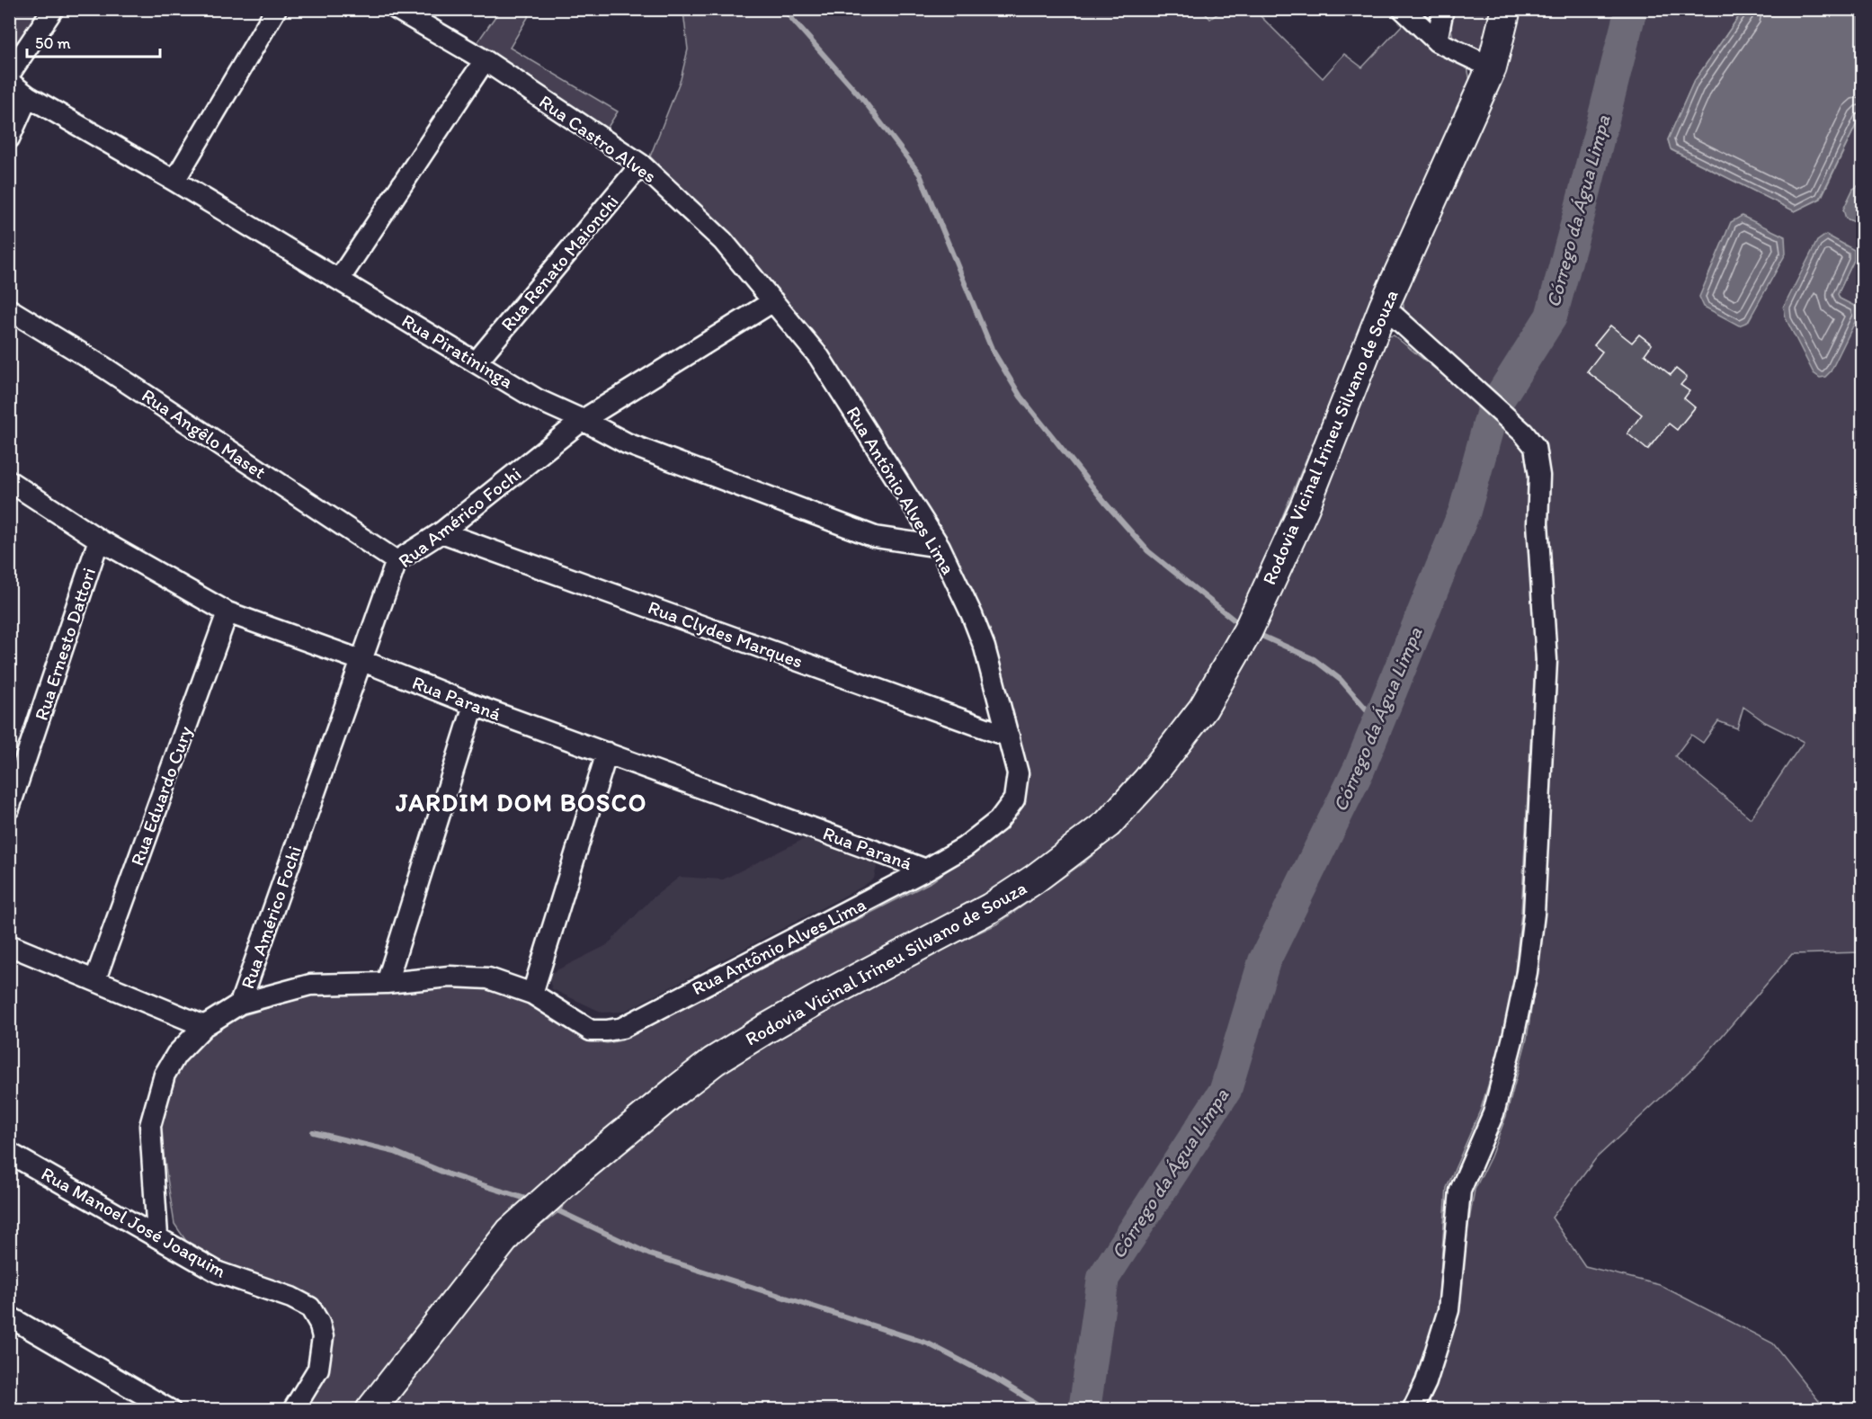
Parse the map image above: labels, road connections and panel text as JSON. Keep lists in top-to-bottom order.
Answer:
{
  "streets": {
    "main road": ["Rodovia Vicinal Irineu Silvano de Souza"],
    "street": [
      "Rua Castro Alves",
      "Rua Renato Maionchi",
      "Rua Piratininga",
      "Rua Angêlo Maset",
      "Rua Antônio Alves Lima",
      "Rua Américo Fochi",
      "Rua Clydes Marques",
      "Rua Ernesto Dattori",
      "Rua Paraná",
      "Rua Eduardo Cury",
      "Rua Manoel José Joaquim"
    ]
  },
  "crossings": [
    ["Rua Castro Alves", "Rua Renato Maionchi"],
    ["Rua Castro Alves", "Rua Antônio Alves Lima"],
    ["Rua Castro Alves", "Rua Américo Fochi"],
    ["Rua Renato Maionchi", "Rua Piratininga"],
    ["Rua Piratininga", "Rua Antônio Alves Lima"],
    ["Rua Piratininga", "Rua Américo Fochi"],
    ["Rua Angêlo Maset", "Rua Américo Fochi"],
    ["Rua Antônio Alves Lima", "Rua Américo Fochi"],
    ["Rua Antônio Alves Lima", "Rua Clydes Marques"],
    ["Rua Antônio Alves Lima", "Rua Paraná"],
    ["Rua Antônio Alves Lima", "Rua Manoel José Joaquim"],
    ["Rua Américo Fochi", "Rua Clydes Marques"],
    ["Rua Américo Fochi", "Rua Paraná"],
    ["Rua Ernesto Dattori", "Rua Paraná"],
    ["Rua Paraná", "Rua Eduardo Cury"]
  ],
  "districts": ["JARDIM DOM BOSCO"],
  "water": ["Córrego da Água Limpa"],
  "scale_bar": "50 m"
}
